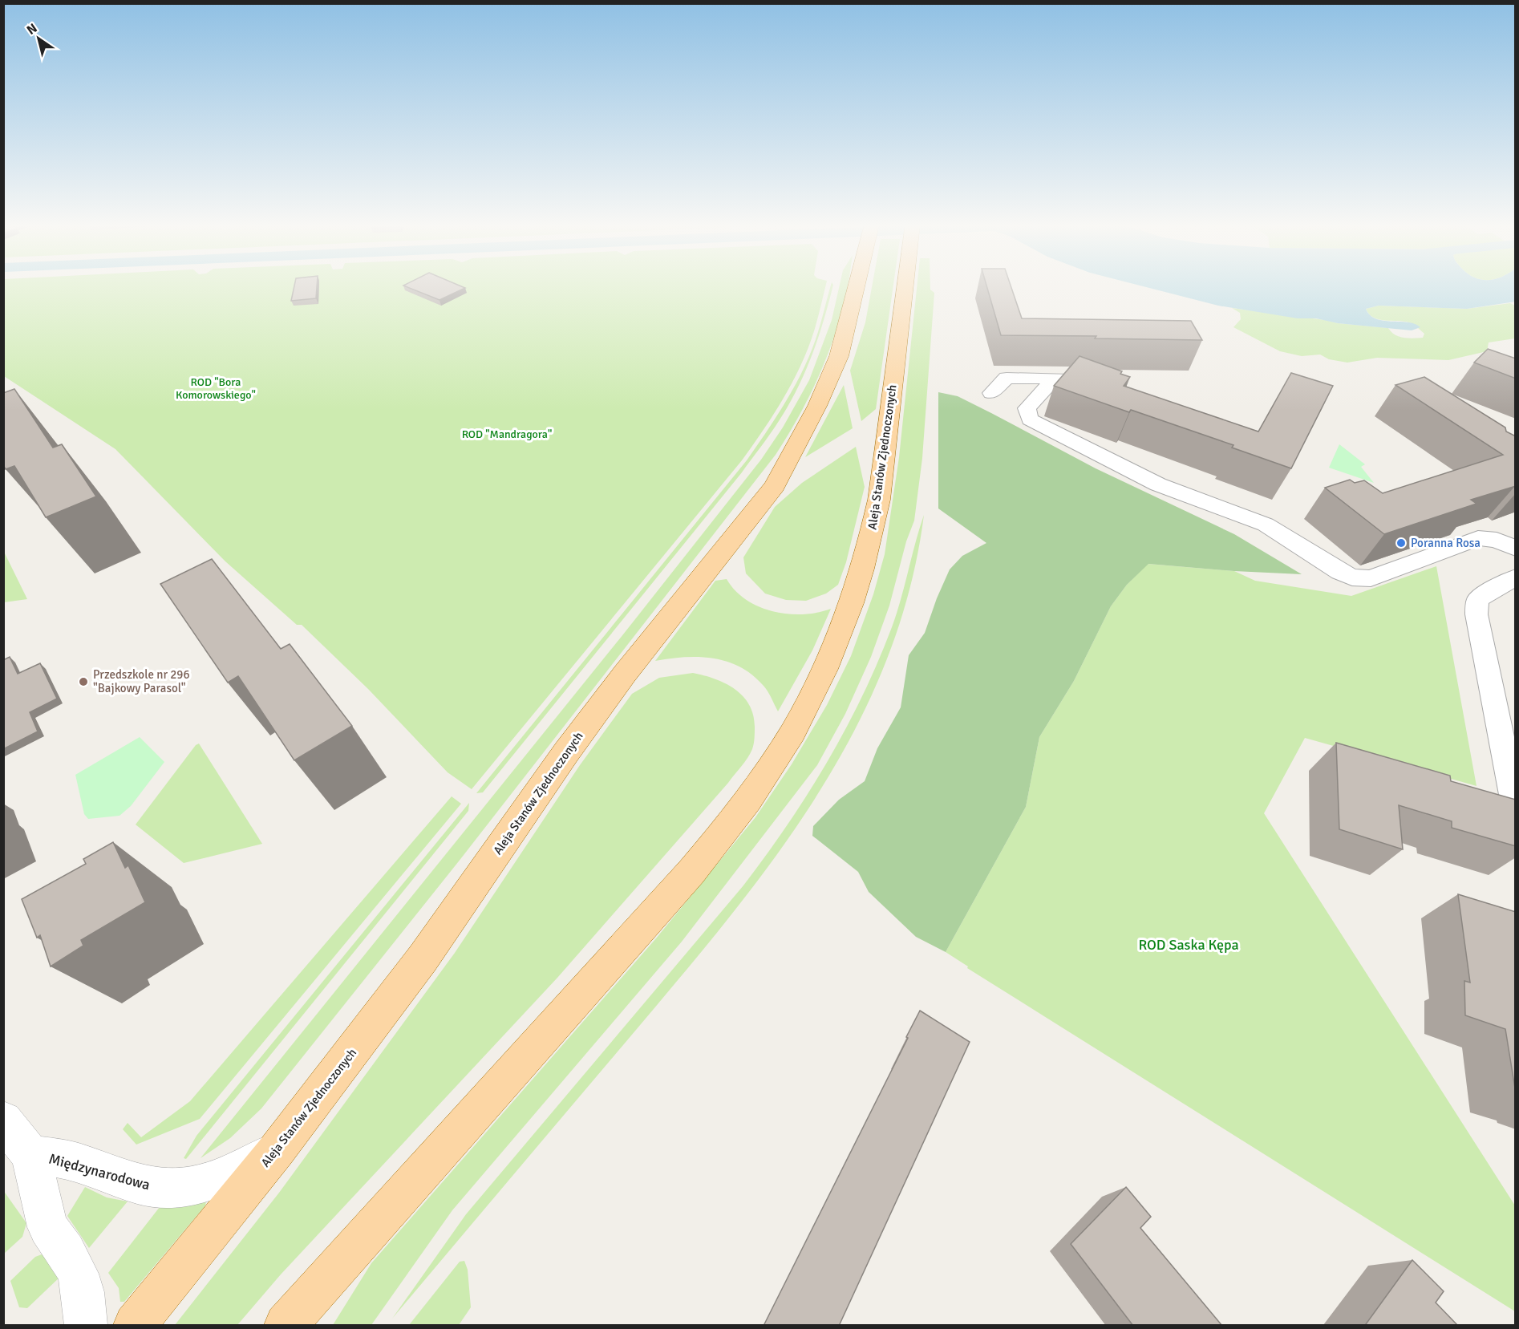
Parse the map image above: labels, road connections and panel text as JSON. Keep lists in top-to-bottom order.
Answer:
{
  "streets": {
    "main road": ["Aleja Stanów Zjednoczonych"],
    "street": ["Międzynarodowa"]
  },
  "crossings": [
    ["Aleja Stanów Zjednoczonych", "Międzynarodowa"]
  ],
  "parks": ["ROD \"Bora Komorowskiego\"", "ROD \"Mandragora\"", "ROD Saska Kępa"],
  "places": ["Poranna Rosa", "Przedszkole nr 296 \"Bajkowy Parasol\""],
  "north": "top left"
}
